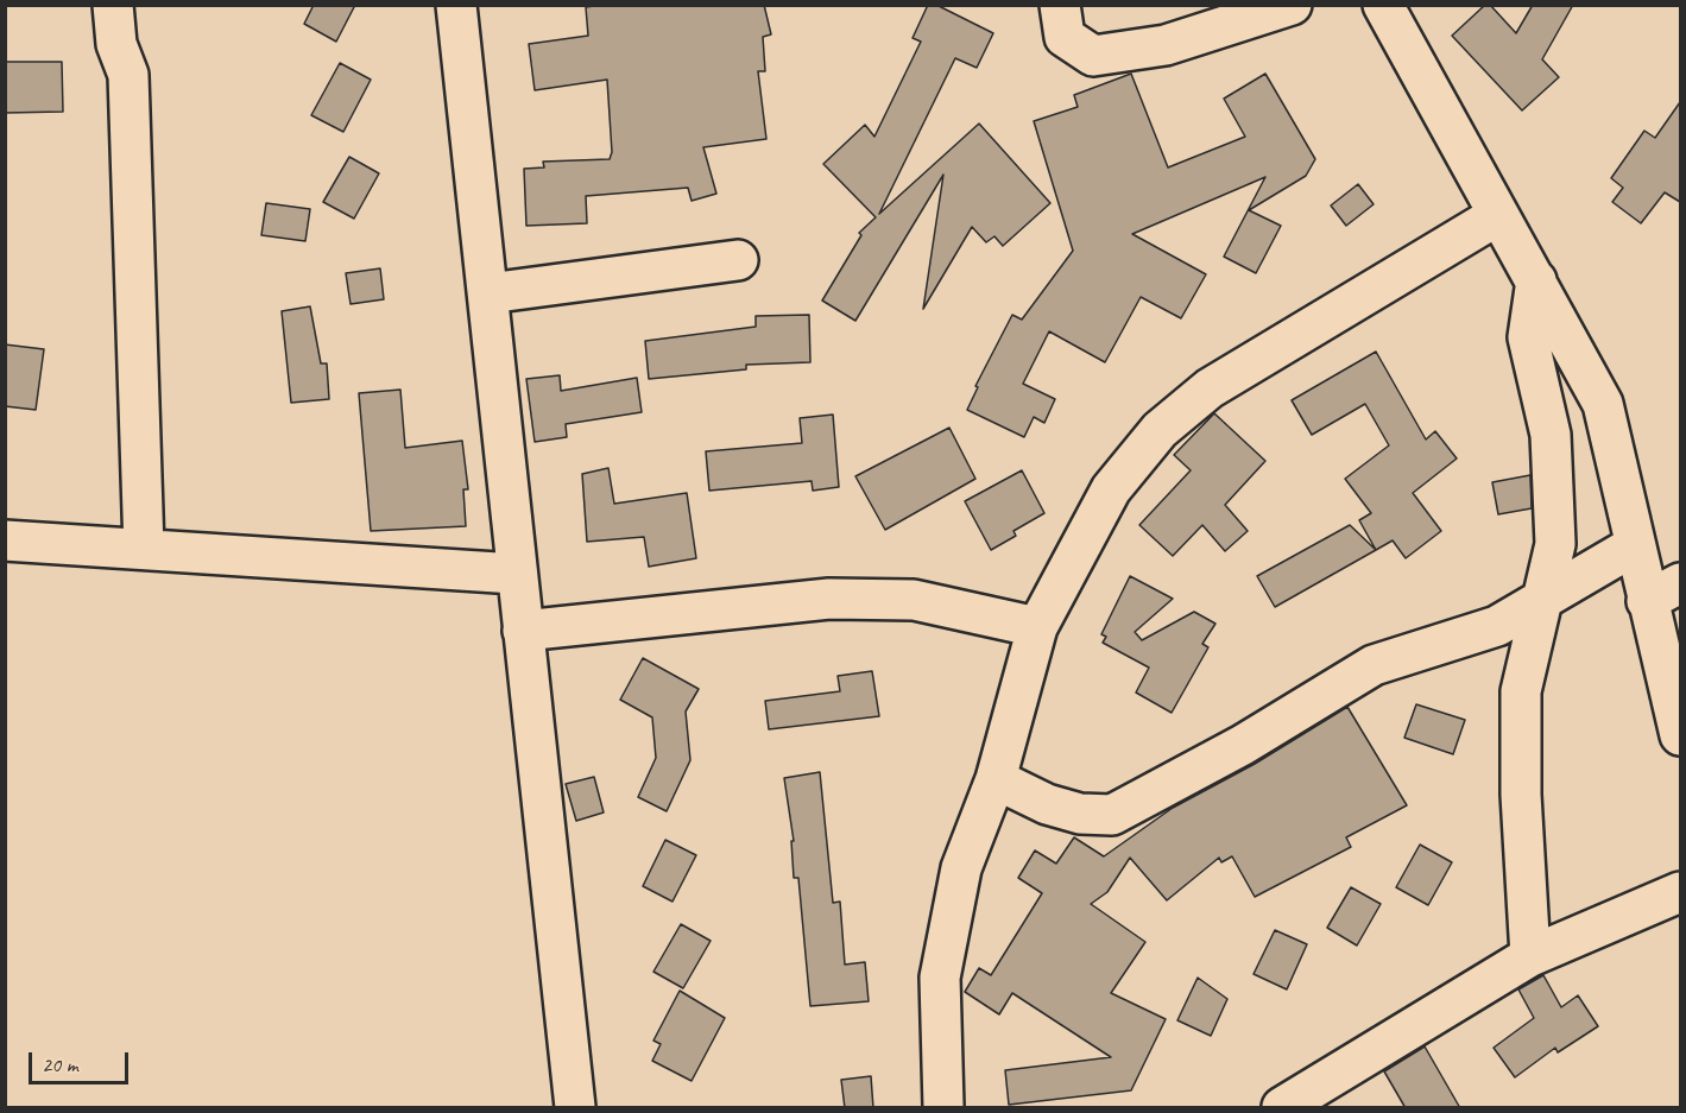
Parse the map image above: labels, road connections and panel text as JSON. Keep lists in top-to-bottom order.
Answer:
{
  "scale_bar": "20 m"
}
